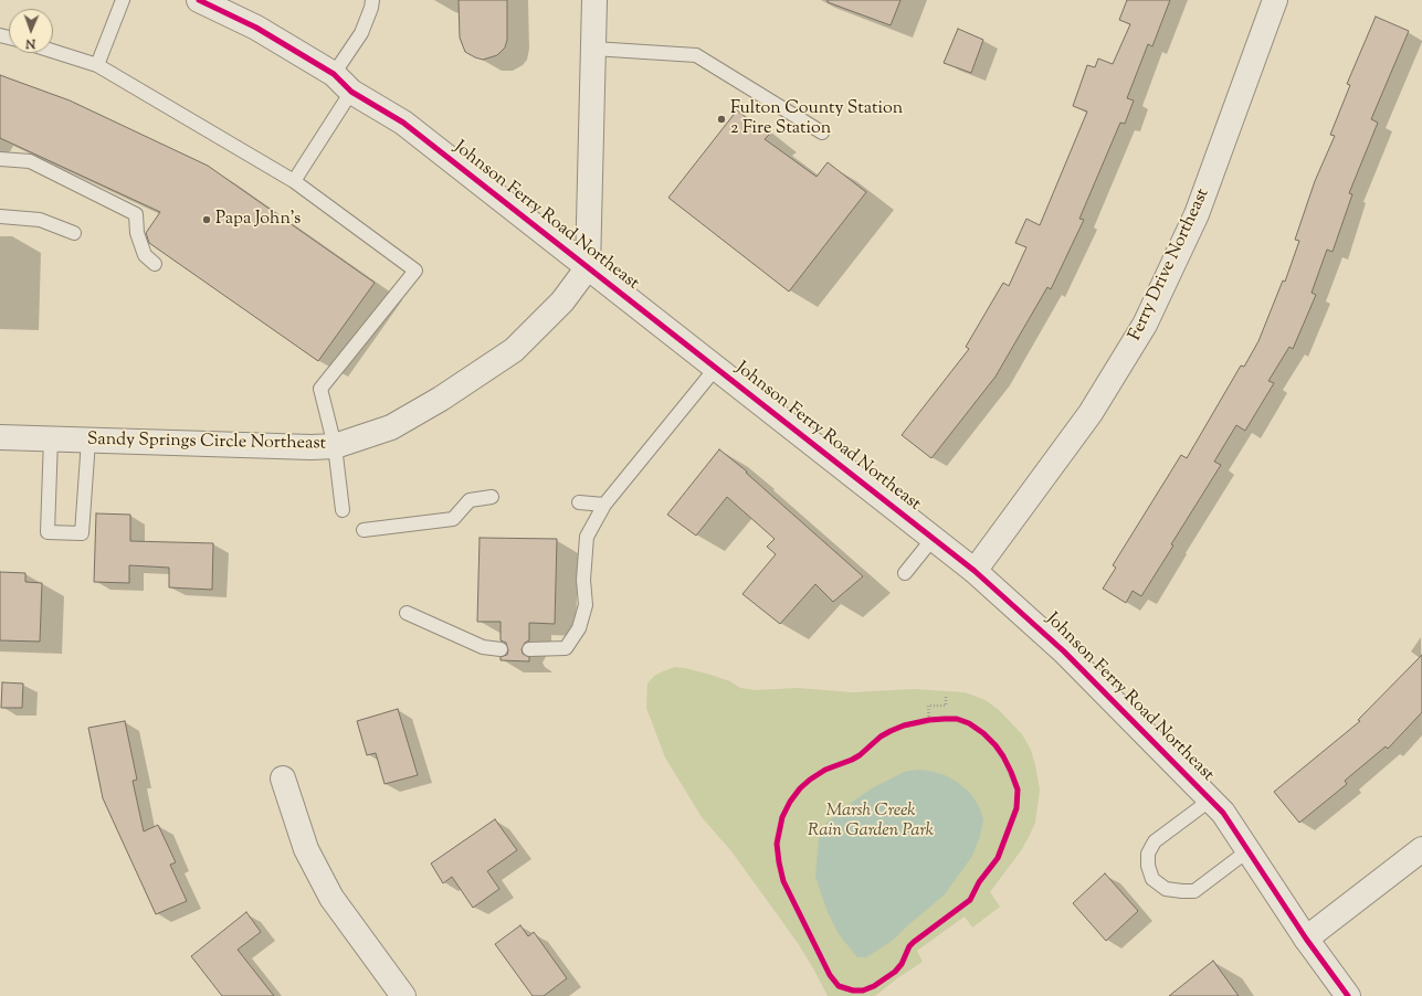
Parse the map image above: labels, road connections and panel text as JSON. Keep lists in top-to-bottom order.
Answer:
{
  "streets": {
    "street": ["Johnson Ferry Road Northeast", "Ferry Drive Northeast", "Sandy Springs Circle Northeast"]
  },
  "crossings": [
    ["Johnson Ferry Road Northeast", "Ferry Drive Northeast"],
    ["Johnson Ferry Road Northeast", "Sandy Springs Circle Northeast"]
  ],
  "parks": ["Marsh Creek Rain Garden Park"],
  "places": ["Fulton County Station 2 Fire Station", "Papa John's"],
  "north": "bottom"
}
